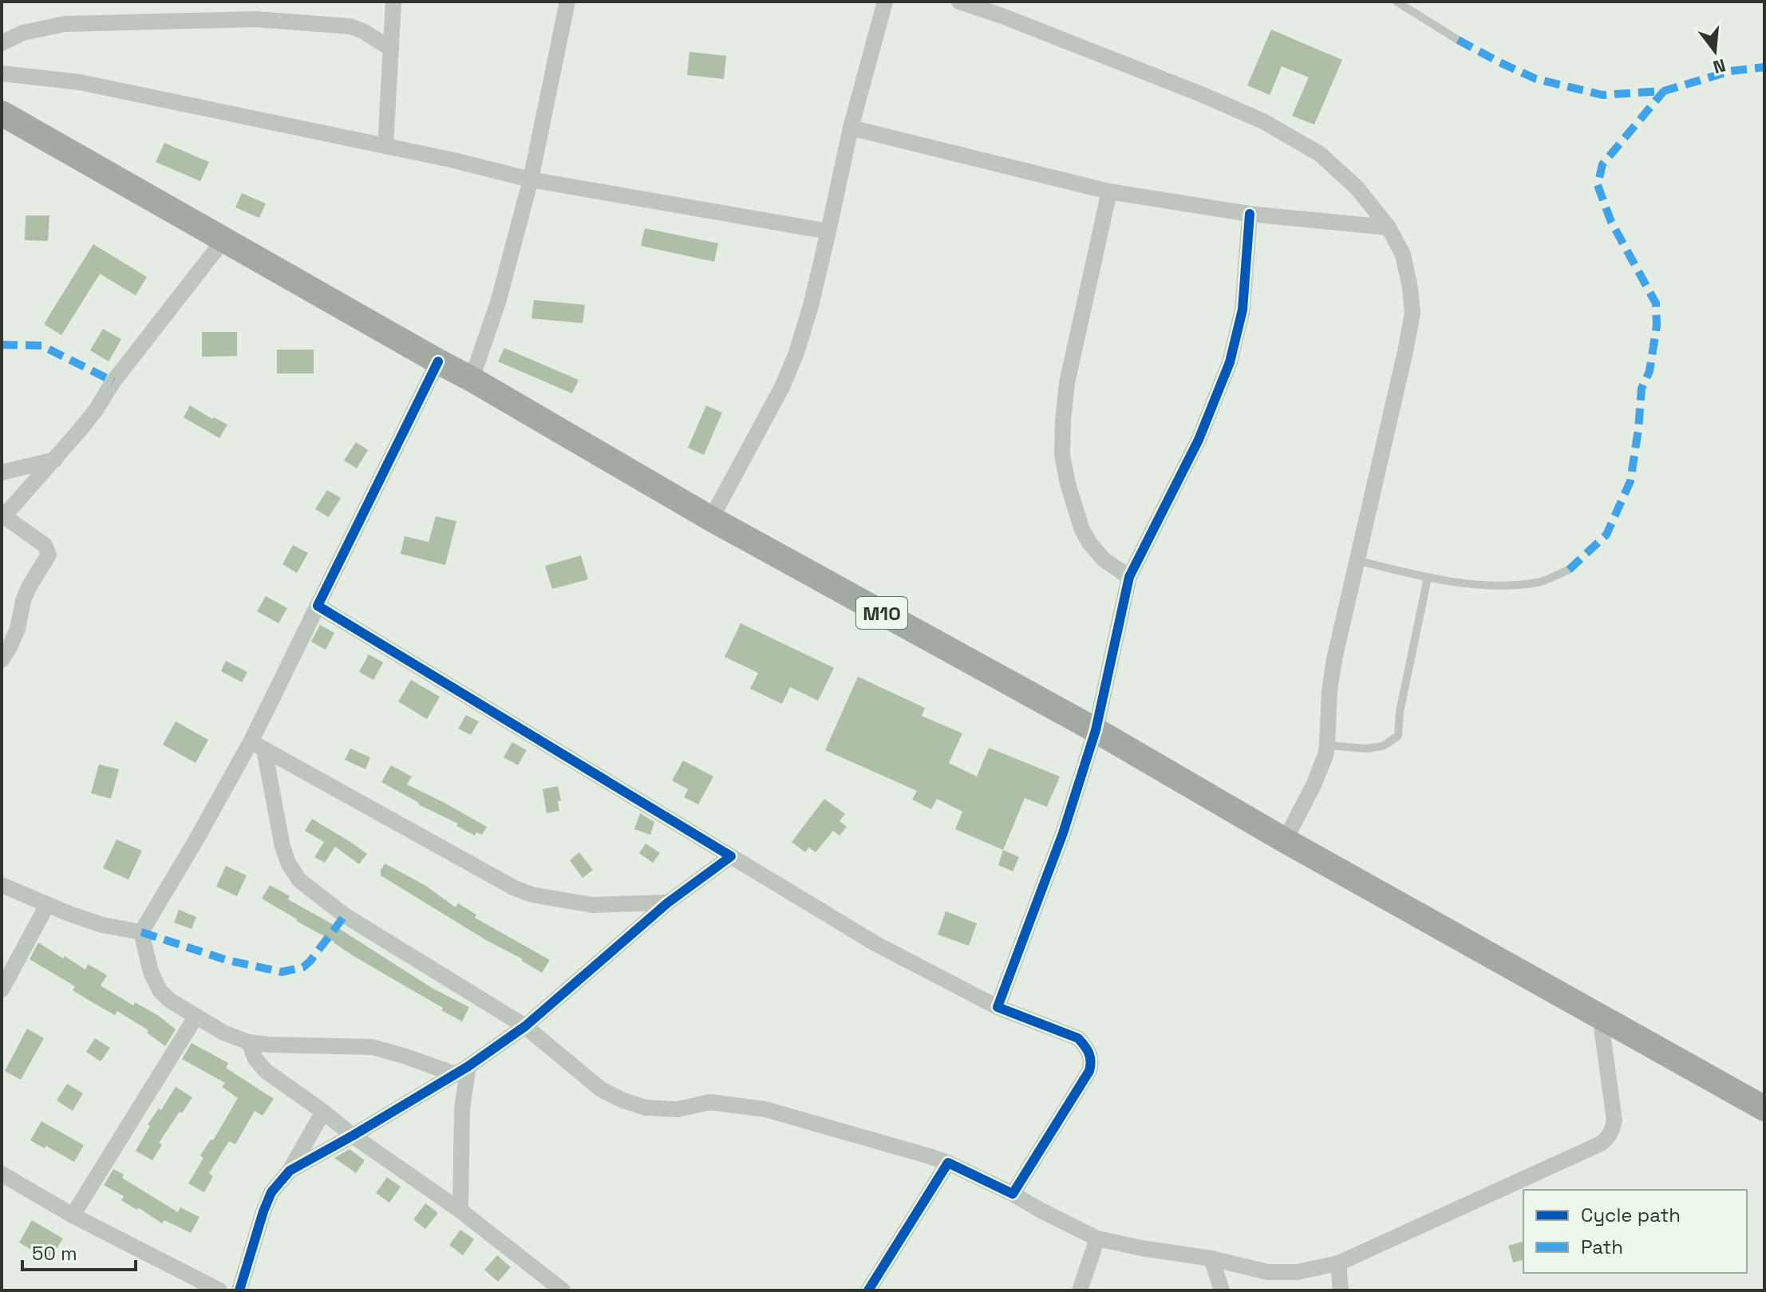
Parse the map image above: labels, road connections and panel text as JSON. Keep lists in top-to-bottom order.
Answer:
{
  "streets": {
    "main road": ["M10"]
  },
  "legend": ["Cycle path", "Path"],
  "scale_bar": "50 m",
  "north": "bottom"
}
